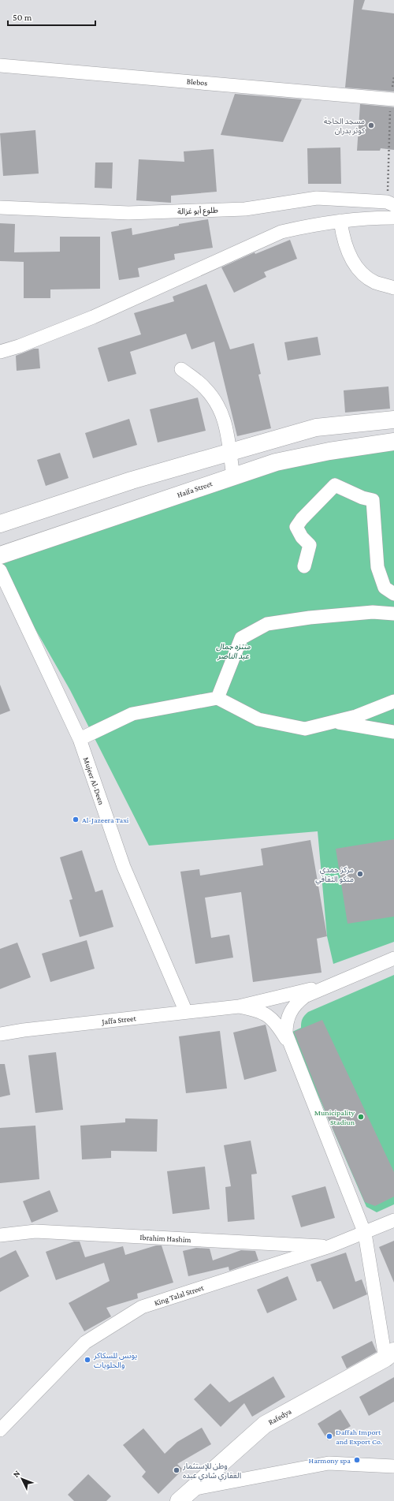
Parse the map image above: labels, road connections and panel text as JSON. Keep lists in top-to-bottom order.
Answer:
{
  "streets": {
    "main road": ["Haifa Street", "Rafedya"],
    "street": [
      "Blebos",
      "طلوع أبو غزالة",
      "Mujeer Al-Deen",
      "Jaffa Street",
      "Ibrahim Hashim",
      "King Talal Street"
    ]
  },
  "crossings": [
    ["Mujeer Al-Deen", "Jaffa Street"],
    ["Ibrahim Hashim", "King Talal Street"]
  ],
  "parks": ["منتزه جمال عبد الناصر"],
  "places": [
    "مسجد الحاجة كوثر بدران",
    "Al-Jazeera Taxi",
    "مركز حمدي منكو الثقافي",
    "Municipality Stadiun",
    "يونس للسكاكر والحلويات",
    "Daffah Import and Export Co.",
    "Harmony spa",
    "وطن للإستثمار العقاري شادي عبده"
  ],
  "scale_bar": "50 m",
  "north": "top left"
}
